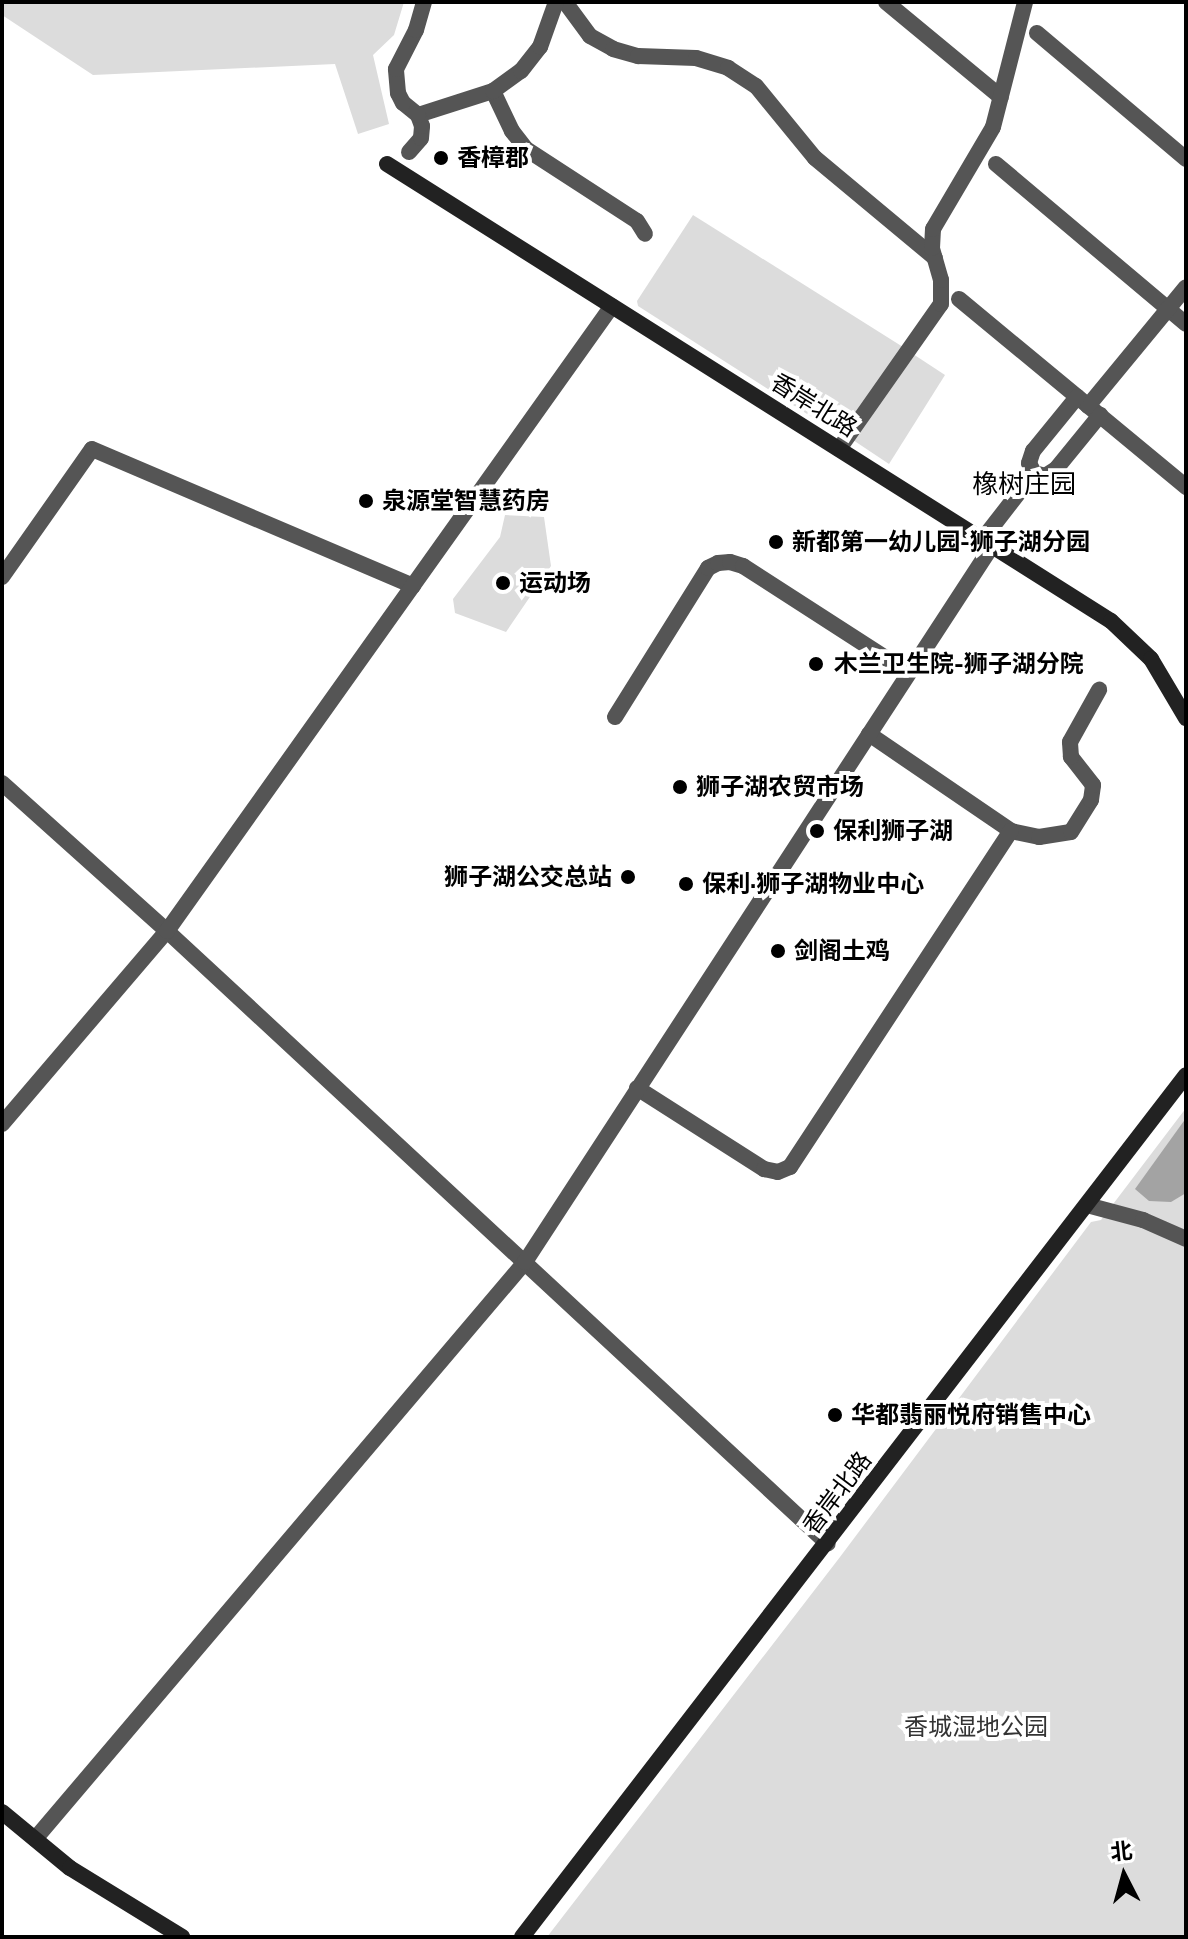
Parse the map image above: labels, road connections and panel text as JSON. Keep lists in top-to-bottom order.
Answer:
{
  "streets": {
    "street": ["香岸北路"]
  },
  "districts": ["橡树庄园"],
  "parks": ["香城湿地公园"],
  "places": [
    "香樟郡",
    "泉源堂智慧药房",
    "新都第一幼儿园-狮子湖分园",
    "运动场",
    "木兰卫生院-狮子湖分院",
    "狮子湖农贸市场",
    "保利狮子湖",
    "狮子湖公交总站",
    "保利·狮子湖物业中心",
    "剑阁土鸡",
    "华都翡丽悦府销售中心"
  ],
  "north": "top"
}
